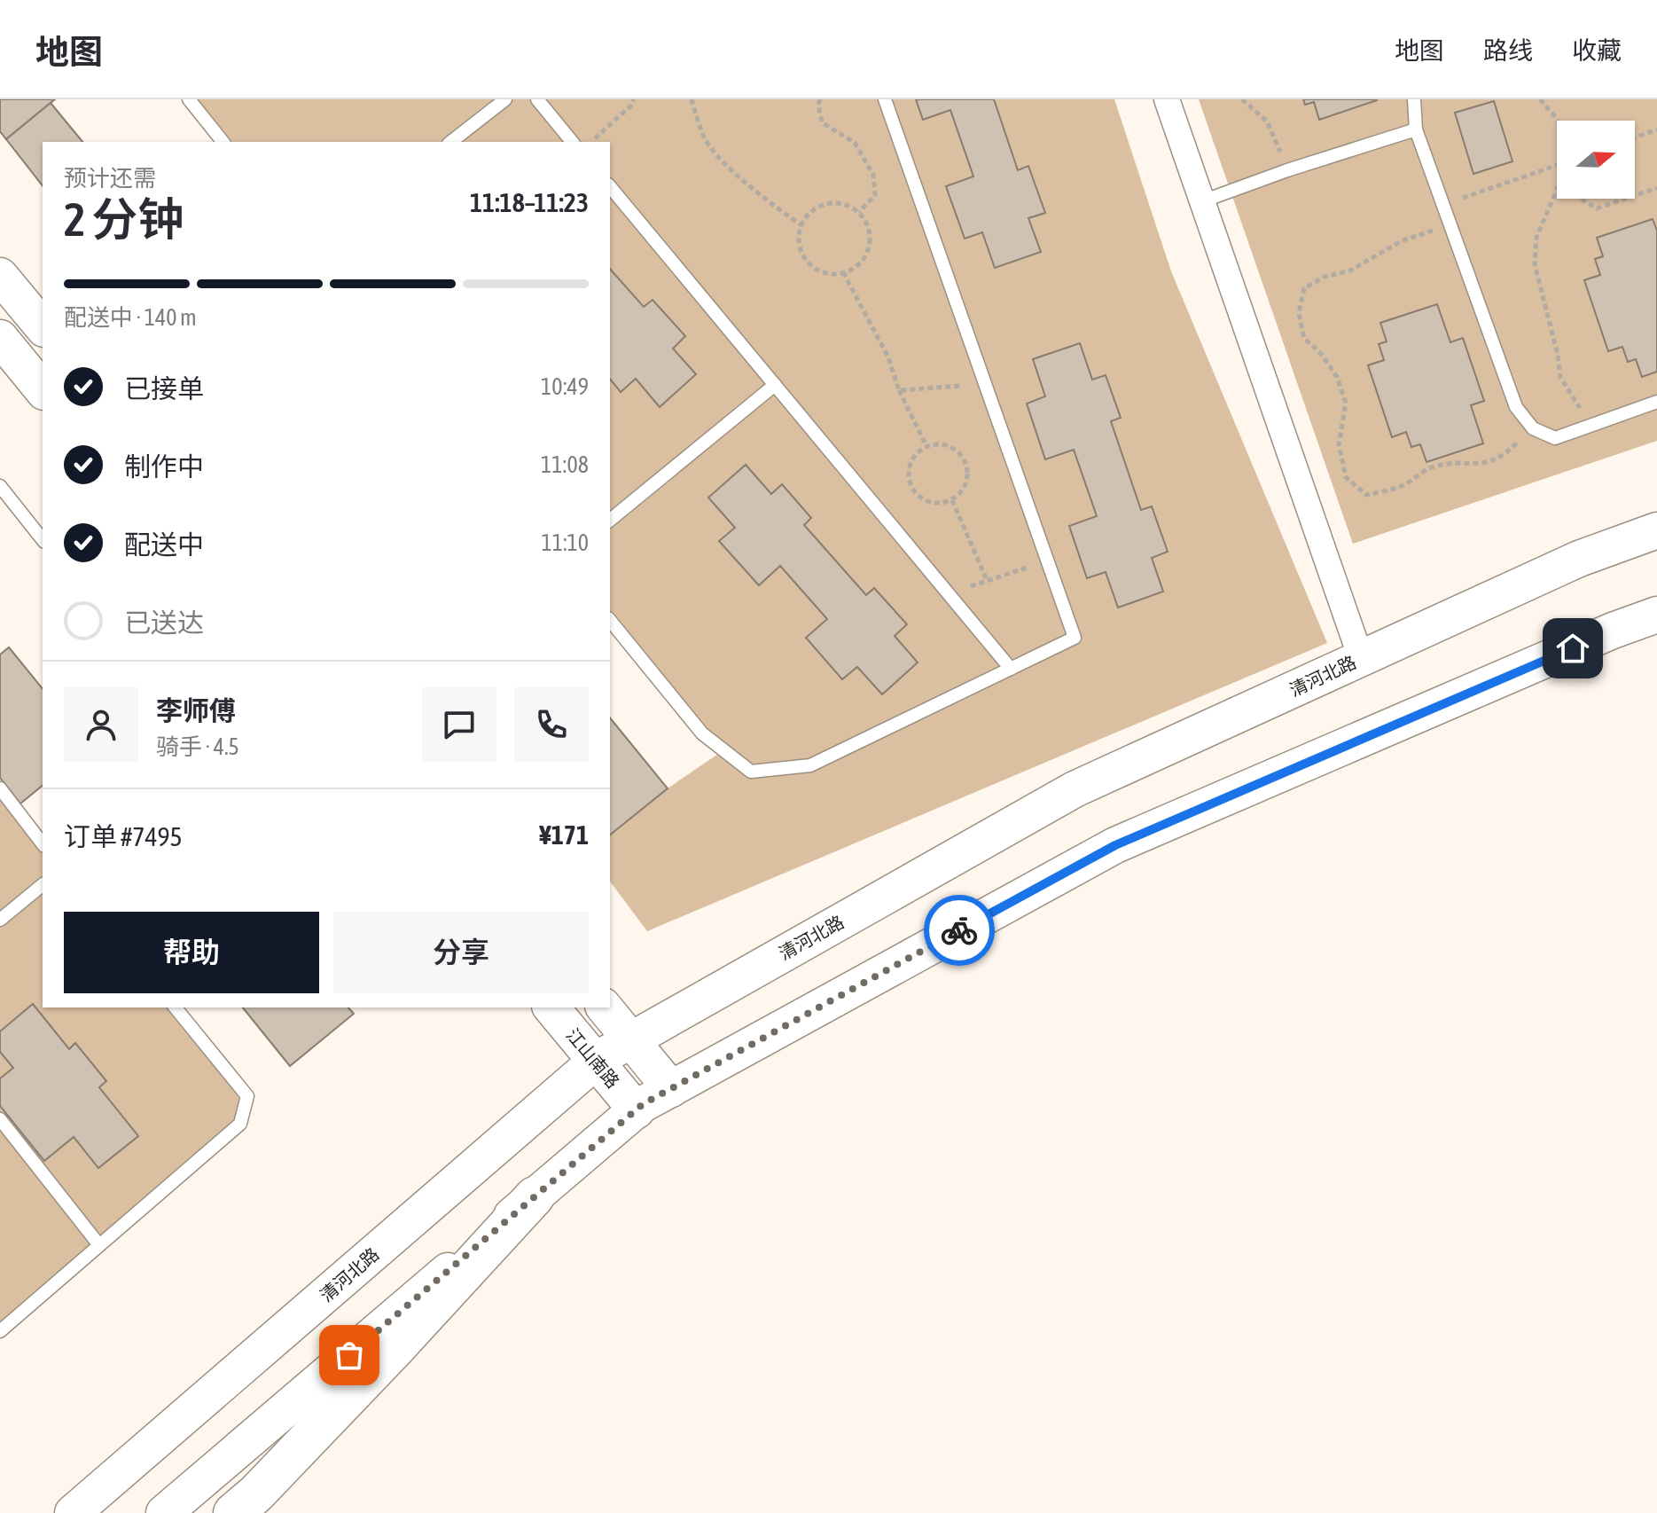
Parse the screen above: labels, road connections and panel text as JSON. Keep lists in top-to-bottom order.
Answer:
{
  "streets": {
    "main road": ["清河北路", "江山南路"]
  },
  "crossings": [
    ["清河北路", "江山南路"]
  ],
  "north": "right",
  "page": {
    "header": "地图",
    "nav": ["地图", "路线", "收藏"],
    "heading": ["2 分钟", "预计还需", "11:18–11:23"],
    "panel": [
      "李师傅",
      "骑手 · 4.5",
      "订单 #7495",
      "¥171"
    ],
    "bar": "配送中 · 140 m",
    "list": [
      ["已接单", "10:49"],
      ["制作中", "11:08"],
      ["配送中", "11:10"],
      "已送达"
    ],
    "buttons": ["帮助", "分享"]
  }
}
